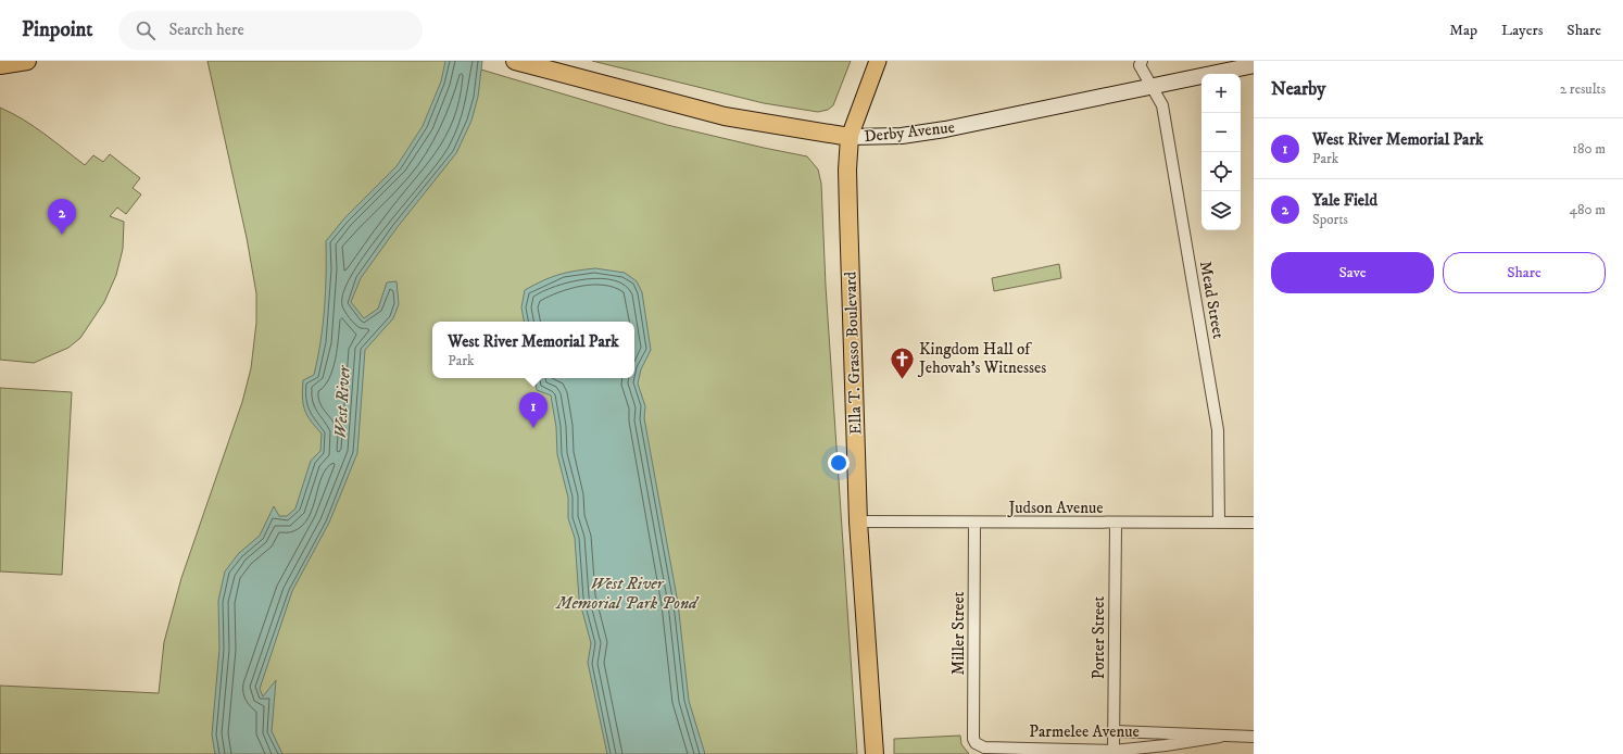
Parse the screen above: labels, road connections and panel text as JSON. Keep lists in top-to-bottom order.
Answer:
{
  "streets": {
    "highway": ["Derby Avenue", "Ella T. Grasso Boulevard"],
    "street": [
      "Mead Street",
      "Judson Avenue",
      "Miller Street",
      "Porter Street",
      "Parmelee Avenue"
    ]
  },
  "crossings": [
    ["Derby Avenue", "Mead Street"],
    ["Derby Avenue", "Ella T. Grasso Boulevard"],
    ["Mead Street", "Judson Avenue"],
    ["Ella T. Grasso Boulevard", "Judson Avenue"],
    ["Judson Avenue", "Miller Street"],
    ["Judson Avenue", "Porter Street"],
    ["Miller Street", "Parmelee Avenue"],
    ["Porter Street", "Parmelee Avenue"]
  ],
  "water": ["West River", "West River Memorial Park Pond"],
  "places": {
    "church": ["Kingdom Hall of Jehovah's Witnesses"]
  },
  "page": {
    "header": "Pinpoint",
    "search": "Search here",
    "nav": ["Map", "Layers", "Share"],
    "heading": ["Nearby", "2 results"],
    "map_buttons": ["+", "−"],
    "list": [
      {
        "mark": "1",
        "name": "West River Memorial Park",
        "note": "Park",
        "value": "180 m"
      },
      {
        "mark": "2",
        "name": "Yale Field",
        "note": "Sports",
        "value": "480 m"
      }
    ],
    "pins": ["2", "1"],
    "buttons": ["Save", "Share"],
    "popup": ["West River Memorial Park", "Park"]
  }
}
